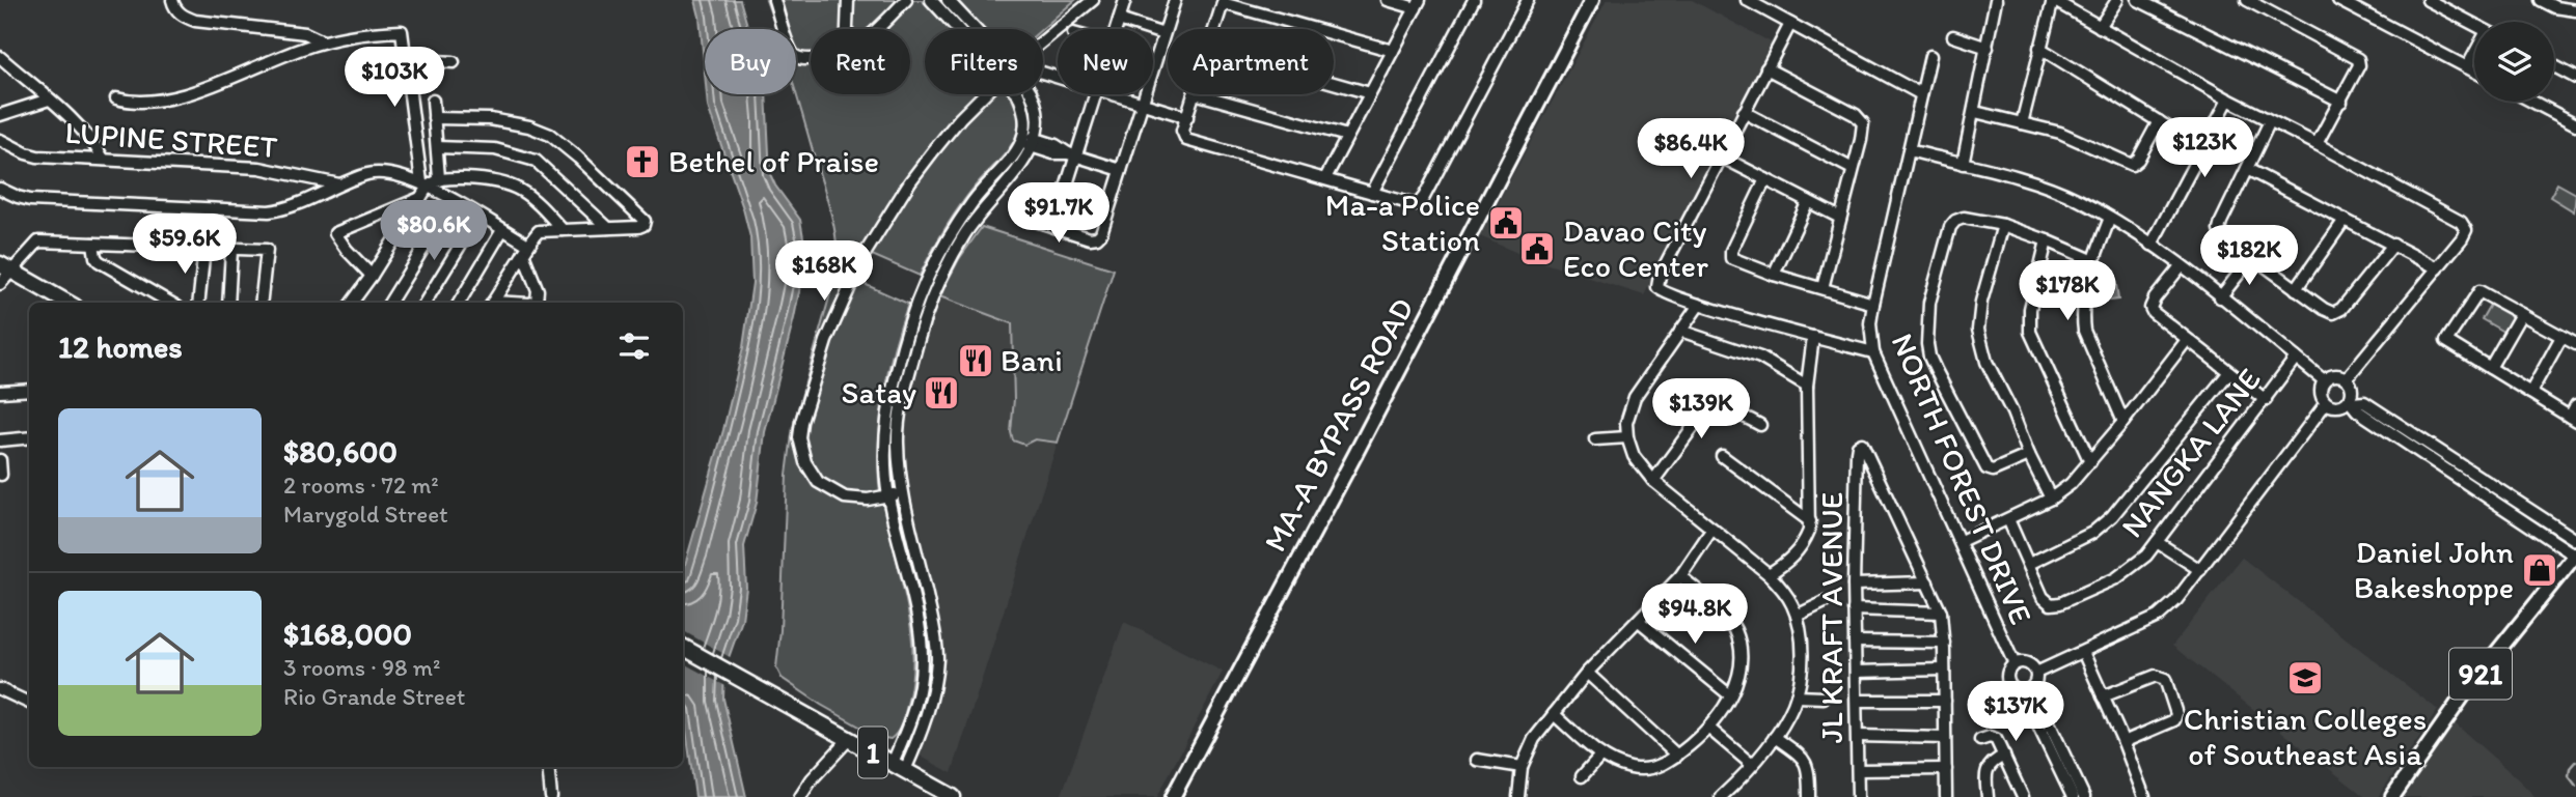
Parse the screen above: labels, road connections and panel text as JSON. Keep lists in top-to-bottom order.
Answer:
{
  "streets": {
    "highway": ["1"],
    "main road": ["MA-A BYPASS ROAD", "921"],
    "street": [
      "LUPINE STREET",
      "NANGKA LANE",
      "NORTH FOREST DRIVE",
      "JL KRAFT AVENUE"
    ]
  },
  "places": {
    "church": ["Bethel of Praise"],
    "public building": ["Ma-a Police Station", "Davao City Eco Center"],
    "restaurant": ["Bani", "Satay"],
    "shop": ["Daniel John Bakeshoppe"],
    "school or university": ["Christian Colleges of Southeast Asia"]
  },
  "page": {
    "chip": [
      "Buy",
      "Rent",
      "Filters",
      "New",
      "Apartment"
    ],
    "price": [
      "$103K",
      "$123K",
      "$86.4K",
      "$91.7K",
      "$80.6K",
      "$59.6K",
      "$182K",
      "$168K",
      "$178K",
      "$139K",
      "$94.8K",
      "$137K"
    ],
    "heading": "12 homes",
    "list": [
      {
        "name": "$80,600",
        "note": "2 rooms · 72 m² · Marygold Street"
      },
      {
        "name": "$168,000",
        "note": "3 rooms · 98 m² · Rio Grande Street"
      }
    ]
  }
}
